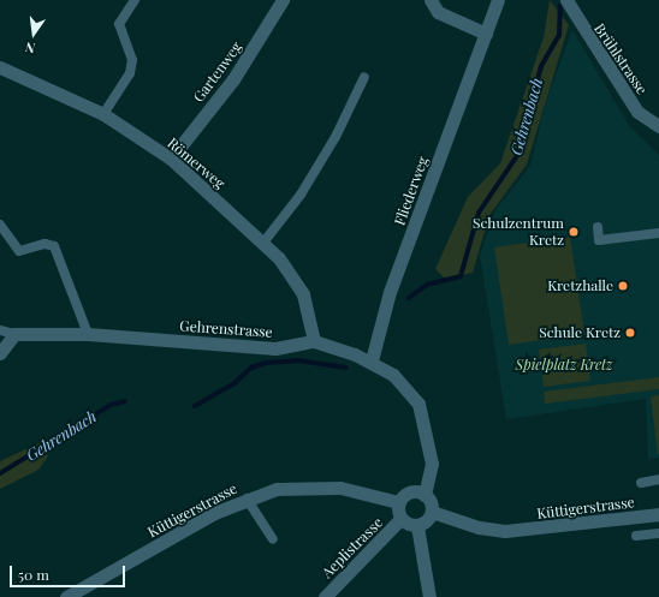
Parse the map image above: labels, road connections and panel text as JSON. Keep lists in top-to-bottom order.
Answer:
{
  "streets": {
    "street": [
      "Brühlstrasse",
      "Gartenweg",
      "Römerweg",
      "Fliederweg",
      "Gehrenstrasse",
      "Küttigerstrasse",
      "Aeplistrasse"
    ]
  },
  "crossings": [
    ["Gartenweg", "Römerweg"],
    ["Römerweg", "Gehrenstrasse"],
    ["Fliederweg", "Gehrenstrasse"],
    ["Gehrenstrasse", "Küttigerstrasse"],
    ["Gehrenstrasse", "Aeplistrasse"],
    ["Küttigerstrasse", "Aeplistrasse"]
  ],
  "water": ["Gehrenbach"],
  "parks": ["Spielplatz Kretz"],
  "places": ["Schulzentrum Kretz", "Kretzhalle", "Schule Kretz"],
  "scale_bar": "50 m",
  "north": "bottom"
}
